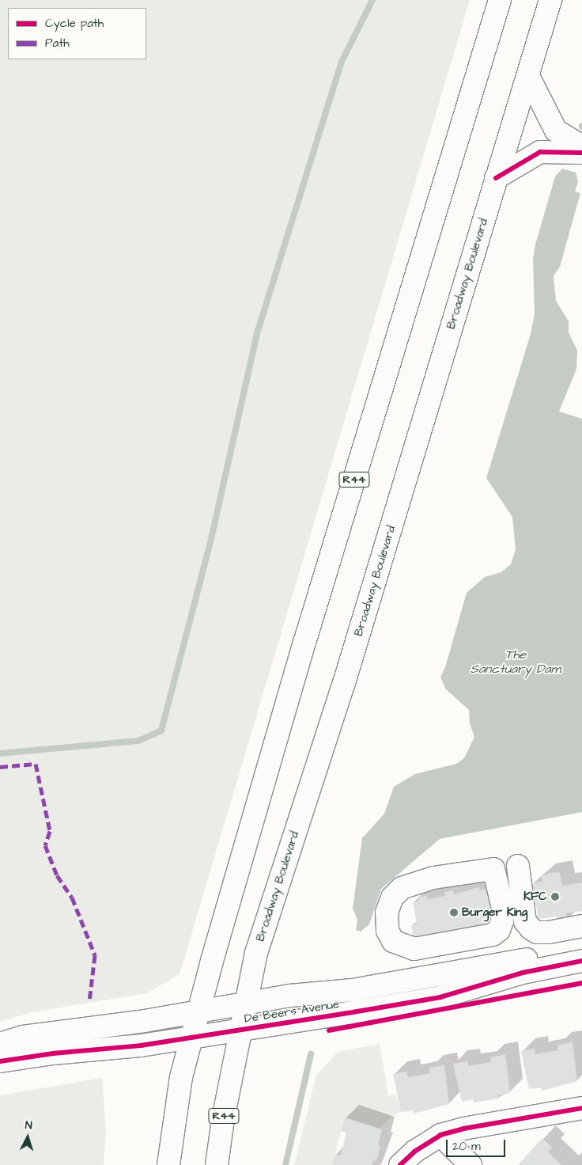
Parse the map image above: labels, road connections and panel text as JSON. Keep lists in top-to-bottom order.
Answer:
{
  "streets": {
    "main road": ["Broadway Boulevard", "R44", "De Beers Avenue"]
  },
  "crossings": [
    ["Broadway Boulevard", "De Beers Avenue"],
    ["R44", "De Beers Avenue"]
  ],
  "water": ["The Sanctuary Dam"],
  "places": ["KFC", "Burger King"],
  "legend": ["Cycle path", "Path"],
  "scale_bar": "20 m",
  "north": "top"
}
